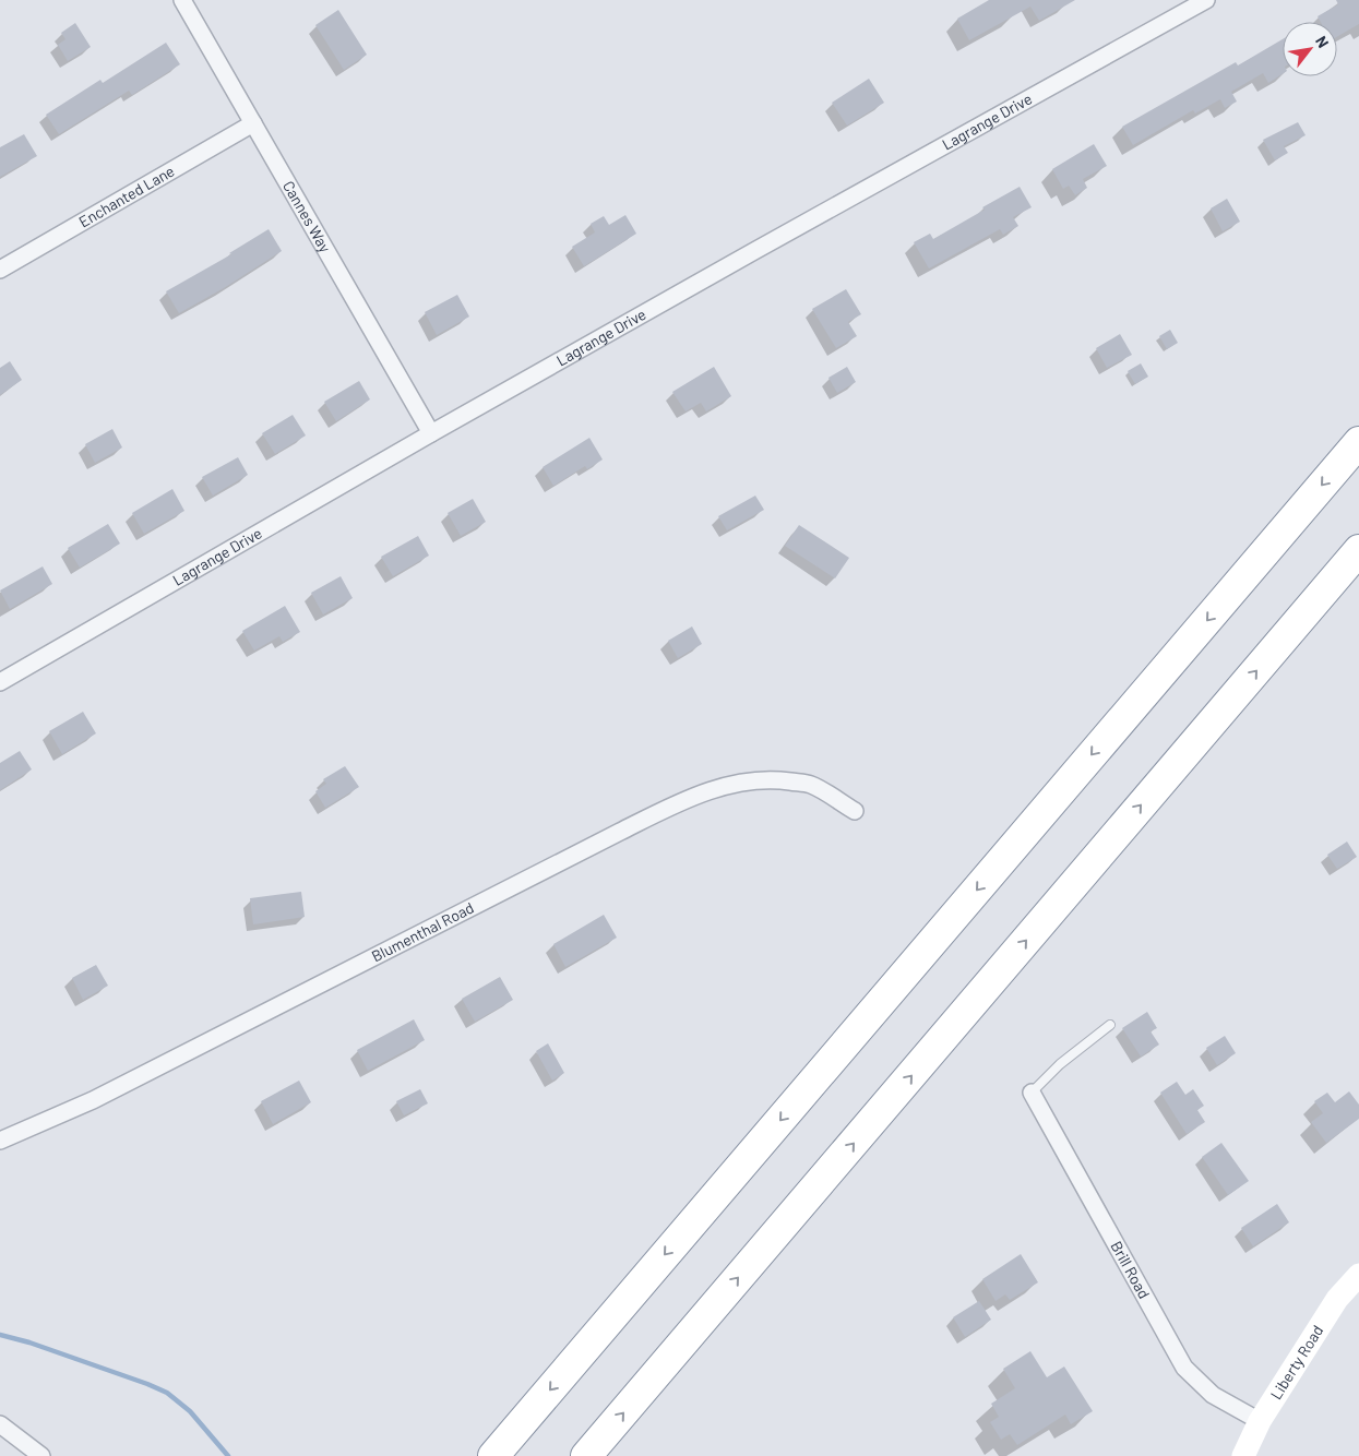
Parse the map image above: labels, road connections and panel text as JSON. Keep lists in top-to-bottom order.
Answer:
{
  "streets": {
    "street": [
      "Lagrange Drive",
      "Enchanted Lane",
      "Cannes Way",
      "Blumenthal Road",
      "Brill Road",
      "Liberty Road"
    ]
  },
  "crossings": [
    ["Lagrange Drive", "Cannes Way"],
    ["Enchanted Lane", "Cannes Way"],
    ["Brill Road", "Liberty Road"]
  ],
  "north": "top right"
}
